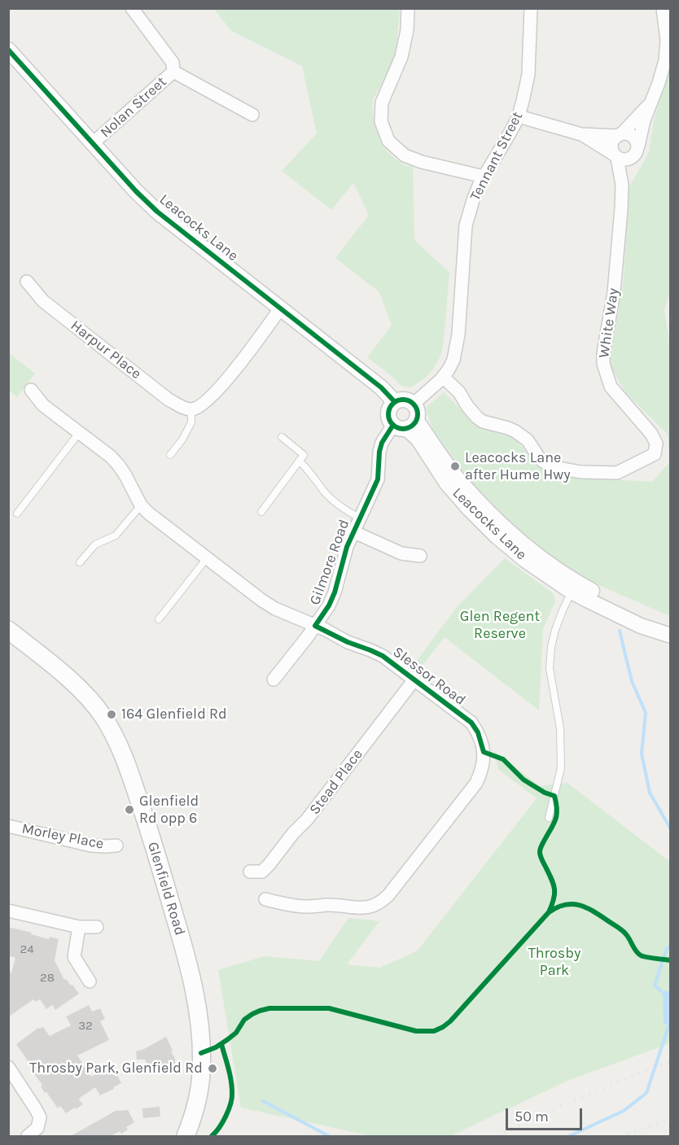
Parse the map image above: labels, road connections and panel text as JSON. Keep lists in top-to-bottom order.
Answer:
{
  "streets": {
    "main road": ["Glenfield Road"],
    "street": [
      "Nolan Street",
      "Tennant Street",
      "Leacocks Lane",
      "White Way",
      "Harpur Place",
      "Gilmore Road",
      "Slessor Road",
      "Stead Place",
      "Morley Place"
    ]
  },
  "crossings": [
    ["Nolan Street", "Leacocks Lane"],
    ["Tennant Street", "Leacocks Lane"],
    ["Tennant Street", "White Way"],
    ["Tennant Street", "Gilmore Road"],
    ["Leacocks Lane", "Gilmore Road"],
    ["Gilmore Road", "Slessor Road"],
    ["Slessor Road", "Stead Place"]
  ],
  "parks": ["Glen Regent Reserve", "Throsby Park"],
  "places": [
    "Leacocks Lane after Hume Hwy",
    "164 Glenfield Rd",
    "Glenfield Rd opp 6",
    "Throsby Park, Glenfield Rd"
  ],
  "house_numbers": ["24", "28", "32"],
  "scale_bar": "50 m"
}
